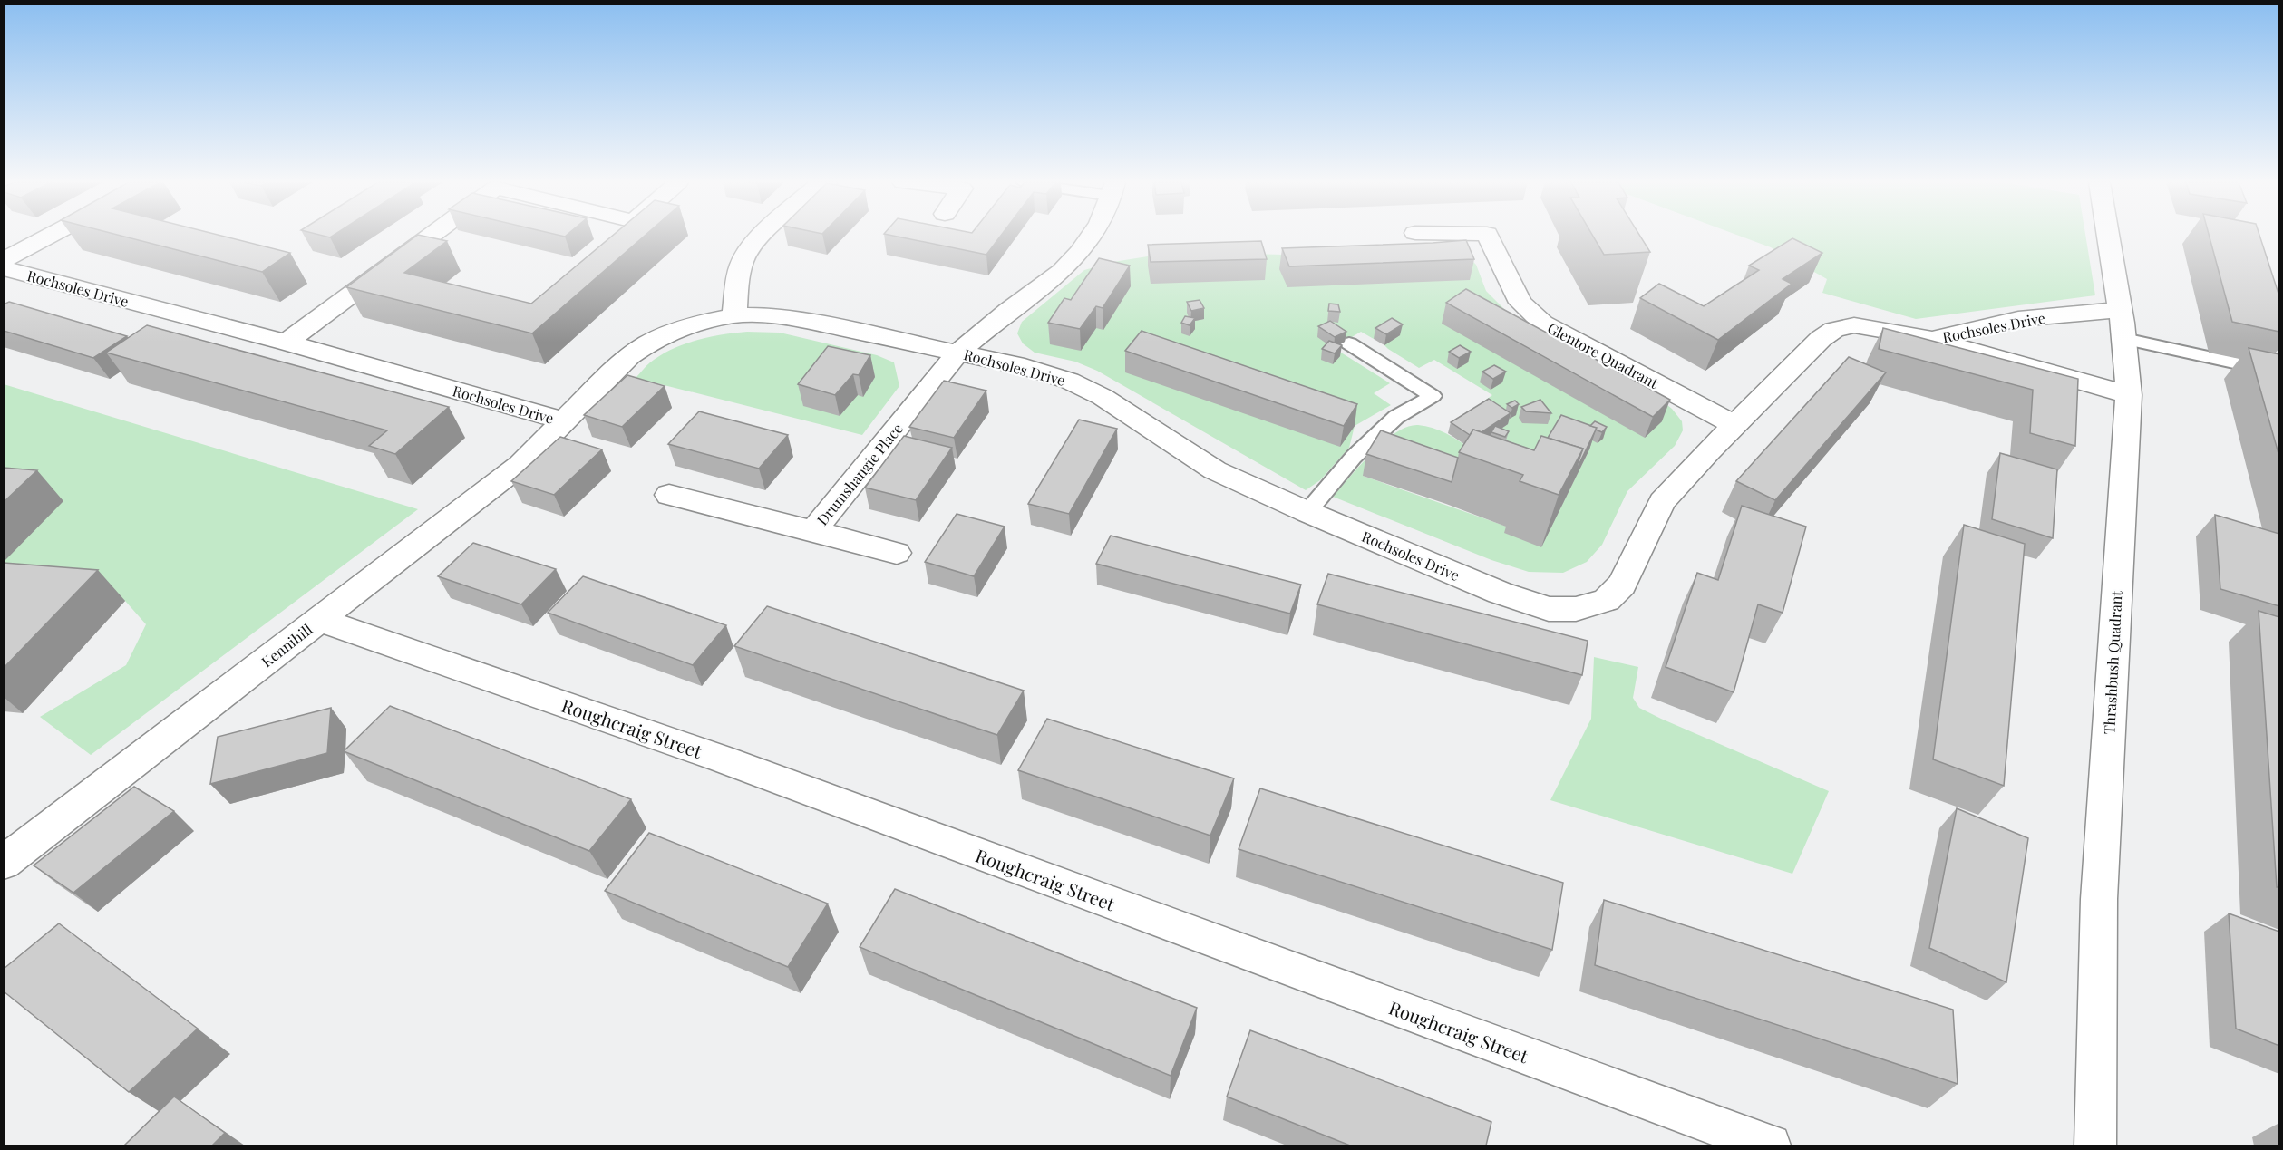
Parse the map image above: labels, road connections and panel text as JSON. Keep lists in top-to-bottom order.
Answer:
{
  "streets": {
    "street": [
      "Rochsoles Drive",
      "Glentore Quadrant",
      "Drumshangie Place",
      "Kennihill",
      "Thrashbush Quadrant",
      "Roughcraig Street"
    ]
  },
  "crossings": [
    ["Rochsoles Drive", "Glentore Quadrant"],
    ["Rochsoles Drive", "Drumshangie Place"],
    ["Rochsoles Drive", "Kennihill"],
    ["Rochsoles Drive", "Thrashbush Quadrant"],
    ["Kennihill", "Roughcraig Street"]
  ]
}
